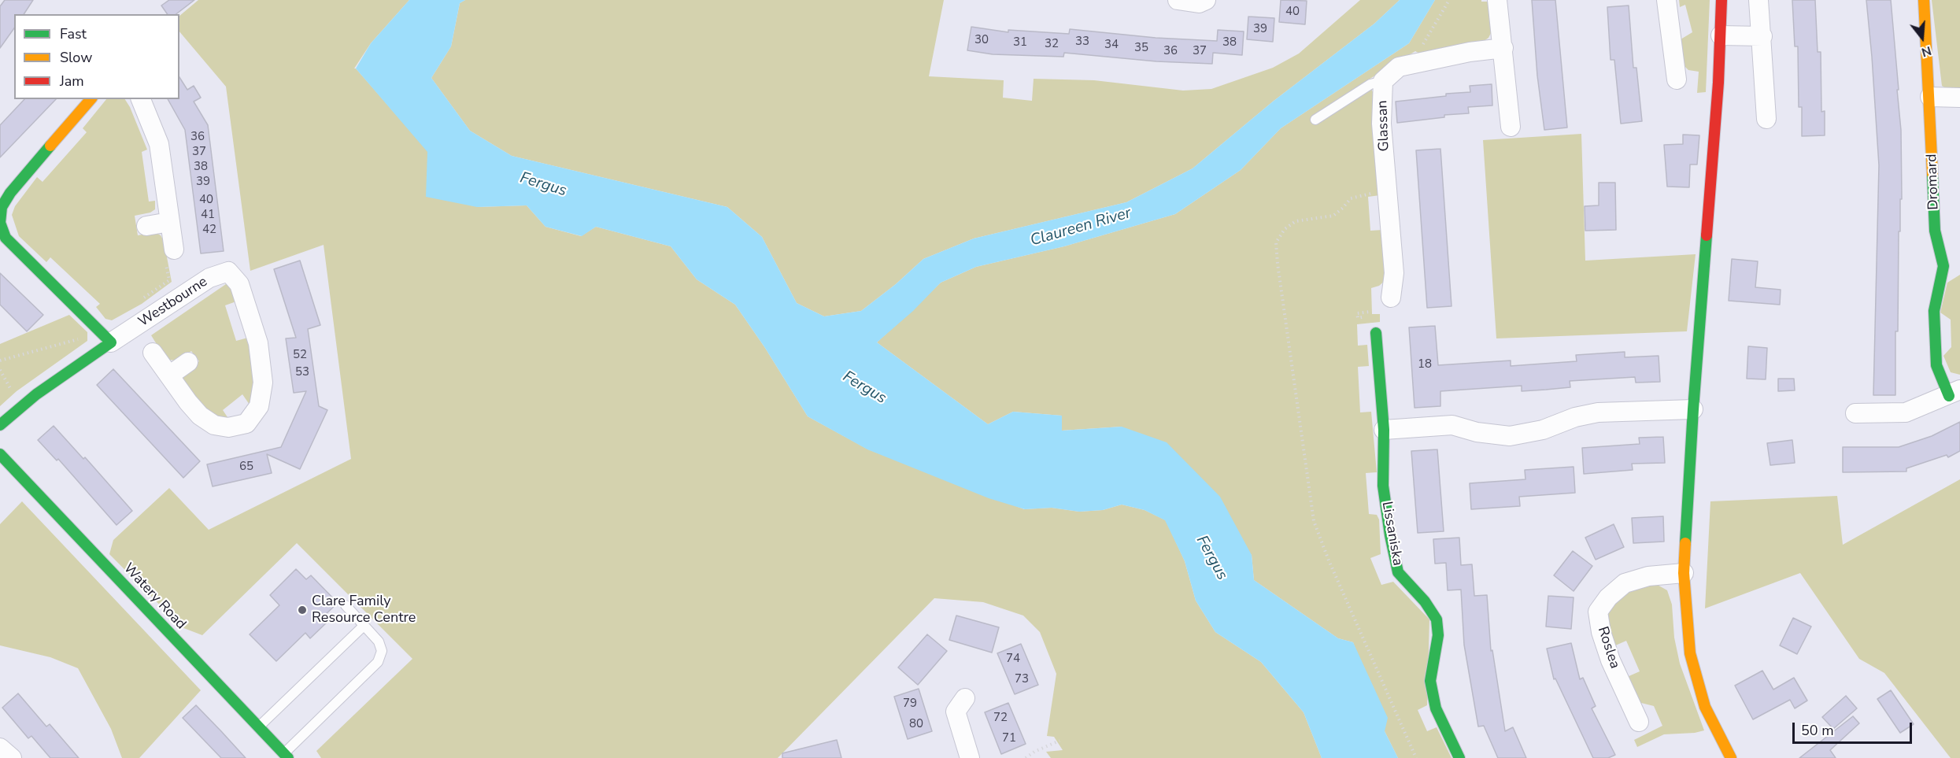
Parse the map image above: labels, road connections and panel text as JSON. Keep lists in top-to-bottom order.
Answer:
{
  "streets": {
    "street": [
      "Glassan",
      "Dromard",
      "Westbourne",
      "Lissaniska",
      "Watery Road",
      "Roslea"
    ]
  },
  "water": ["Fergus", "Claureen River"],
  "places": ["Clare Family Resource Centre"],
  "house_numbers": [
    "40",
    "39",
    "30",
    "33",
    "31",
    "38",
    "32",
    "34",
    "35",
    "36",
    "37",
    "36",
    "37",
    "38",
    "39",
    "40",
    "41",
    "42",
    "52",
    "18",
    "53",
    "65",
    "74",
    "73",
    "79",
    "72",
    "80",
    "71"
  ],
  "legend": ["Fast", "Slow", "Jam"],
  "scale_bar": "50 m",
  "north": "bottom"
}
